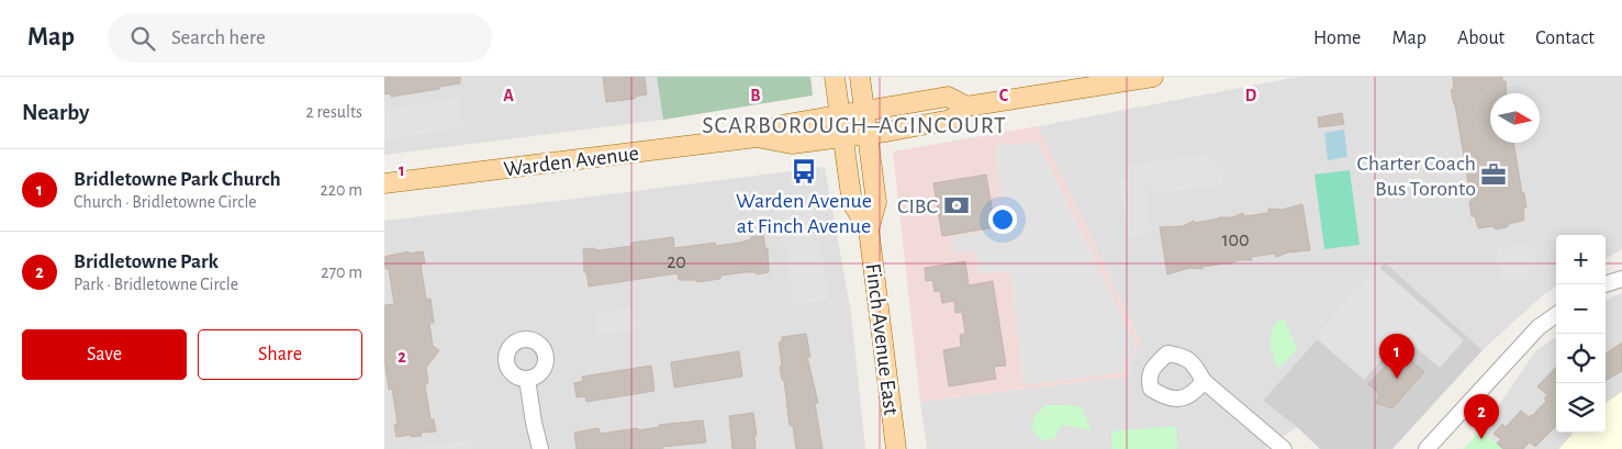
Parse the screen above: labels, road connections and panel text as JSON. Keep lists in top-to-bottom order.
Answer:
{
  "streets": {
    "main road": ["Warden Avenue", "Finch Avenue East"]
  },
  "crossings": [
    ["Warden Avenue", "Finch Avenue East"]
  ],
  "districts": ["SCARBOROUGH–AGINCOURT"],
  "places": {
    "bus stop": ["Warden Avenue at Finch Avenue"],
    "office": ["Charter Coach Bus Toronto"],
    "bank": ["CIBC"]
  },
  "house_numbers": ["100", "20"],
  "north": "right",
  "page": {
    "header": "Map",
    "search": "Search here",
    "nav": [
      "Home",
      "Map",
      "About",
      "Contact"
    ],
    "heading": ["Nearby", "2 results"],
    "list": [
      {
        "mark": "1",
        "name": "Bridletowne Park Church",
        "note": "Church · Bridletowne Circle",
        "value": "220 m"
      },
      {
        "mark": "2",
        "name": "Bridletowne Park",
        "note": "Park · Bridletowne Circle",
        "value": "270 m"
      }
    ],
    "map_buttons": ["+", "−"],
    "buttons": ["Save", "Share"],
    "pins": ["1", "2"]
  },
  "grid": {
    "columns": [
      "A",
      "B",
      "C",
      "D"
    ],
    "rows": ["1", "2"]
  }
}
